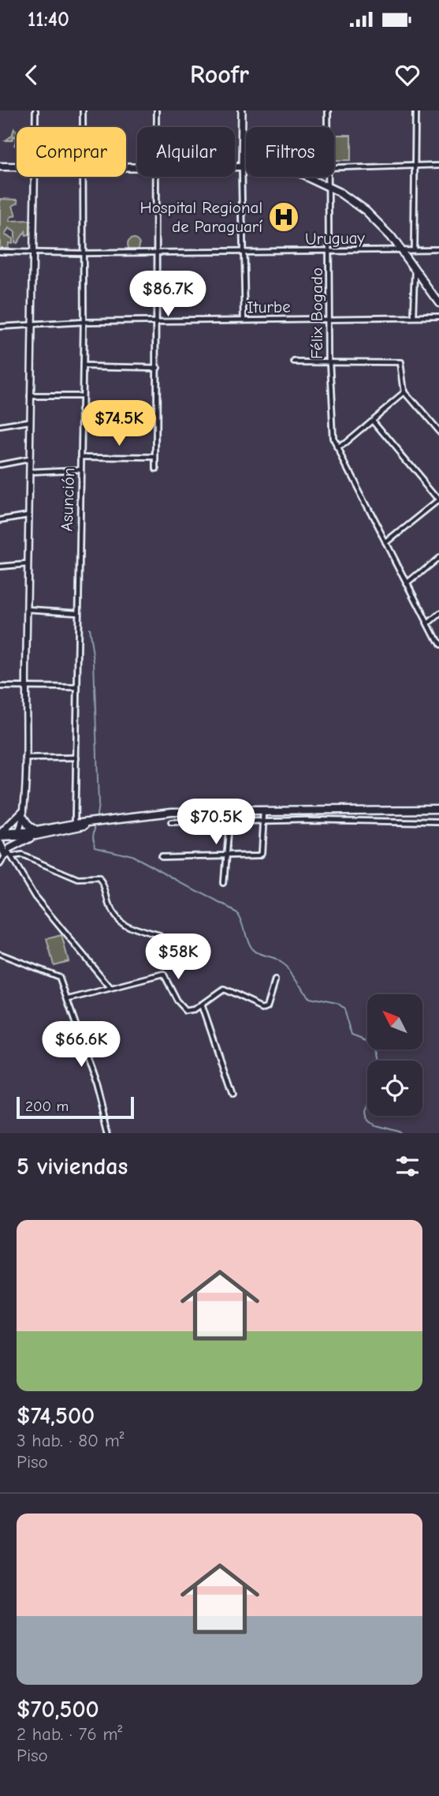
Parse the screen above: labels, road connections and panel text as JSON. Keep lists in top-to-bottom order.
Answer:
{
  "streets": {
    "street": [
      "Uruguay",
      "Iturbe",
      "Félix Bogado",
      "Asunción"
    ]
  },
  "crossings": [
    ["Uruguay", "Félix Bogado"],
    ["Uruguay", "Asunción"],
    ["Iturbe", "Félix Bogado"],
    ["Iturbe", "Asunción"]
  ],
  "places": {
    "hospital": ["Hospital Regional de Paraguarí"]
  },
  "scale_bar": "200 m",
  "north": "top left",
  "page": {
    "status": "11:40",
    "header": "Roofr",
    "chip": ["Comprar", "Alquilar", "Filtros"],
    "price": [
      "$86.7K",
      "$74.5K",
      "$70.5K",
      "$58K",
      "$66.6K"
    ],
    "scale": "200 m",
    "heading": "5 viviendas",
    "list": [
      {
        "name": "$74,500",
        "note": "3 hab. · 80 m² · Piso"
      },
      {
        "name": "$70,500",
        "note": "2 hab. · 76 m² · Piso"
      }
    ]
  }
}
